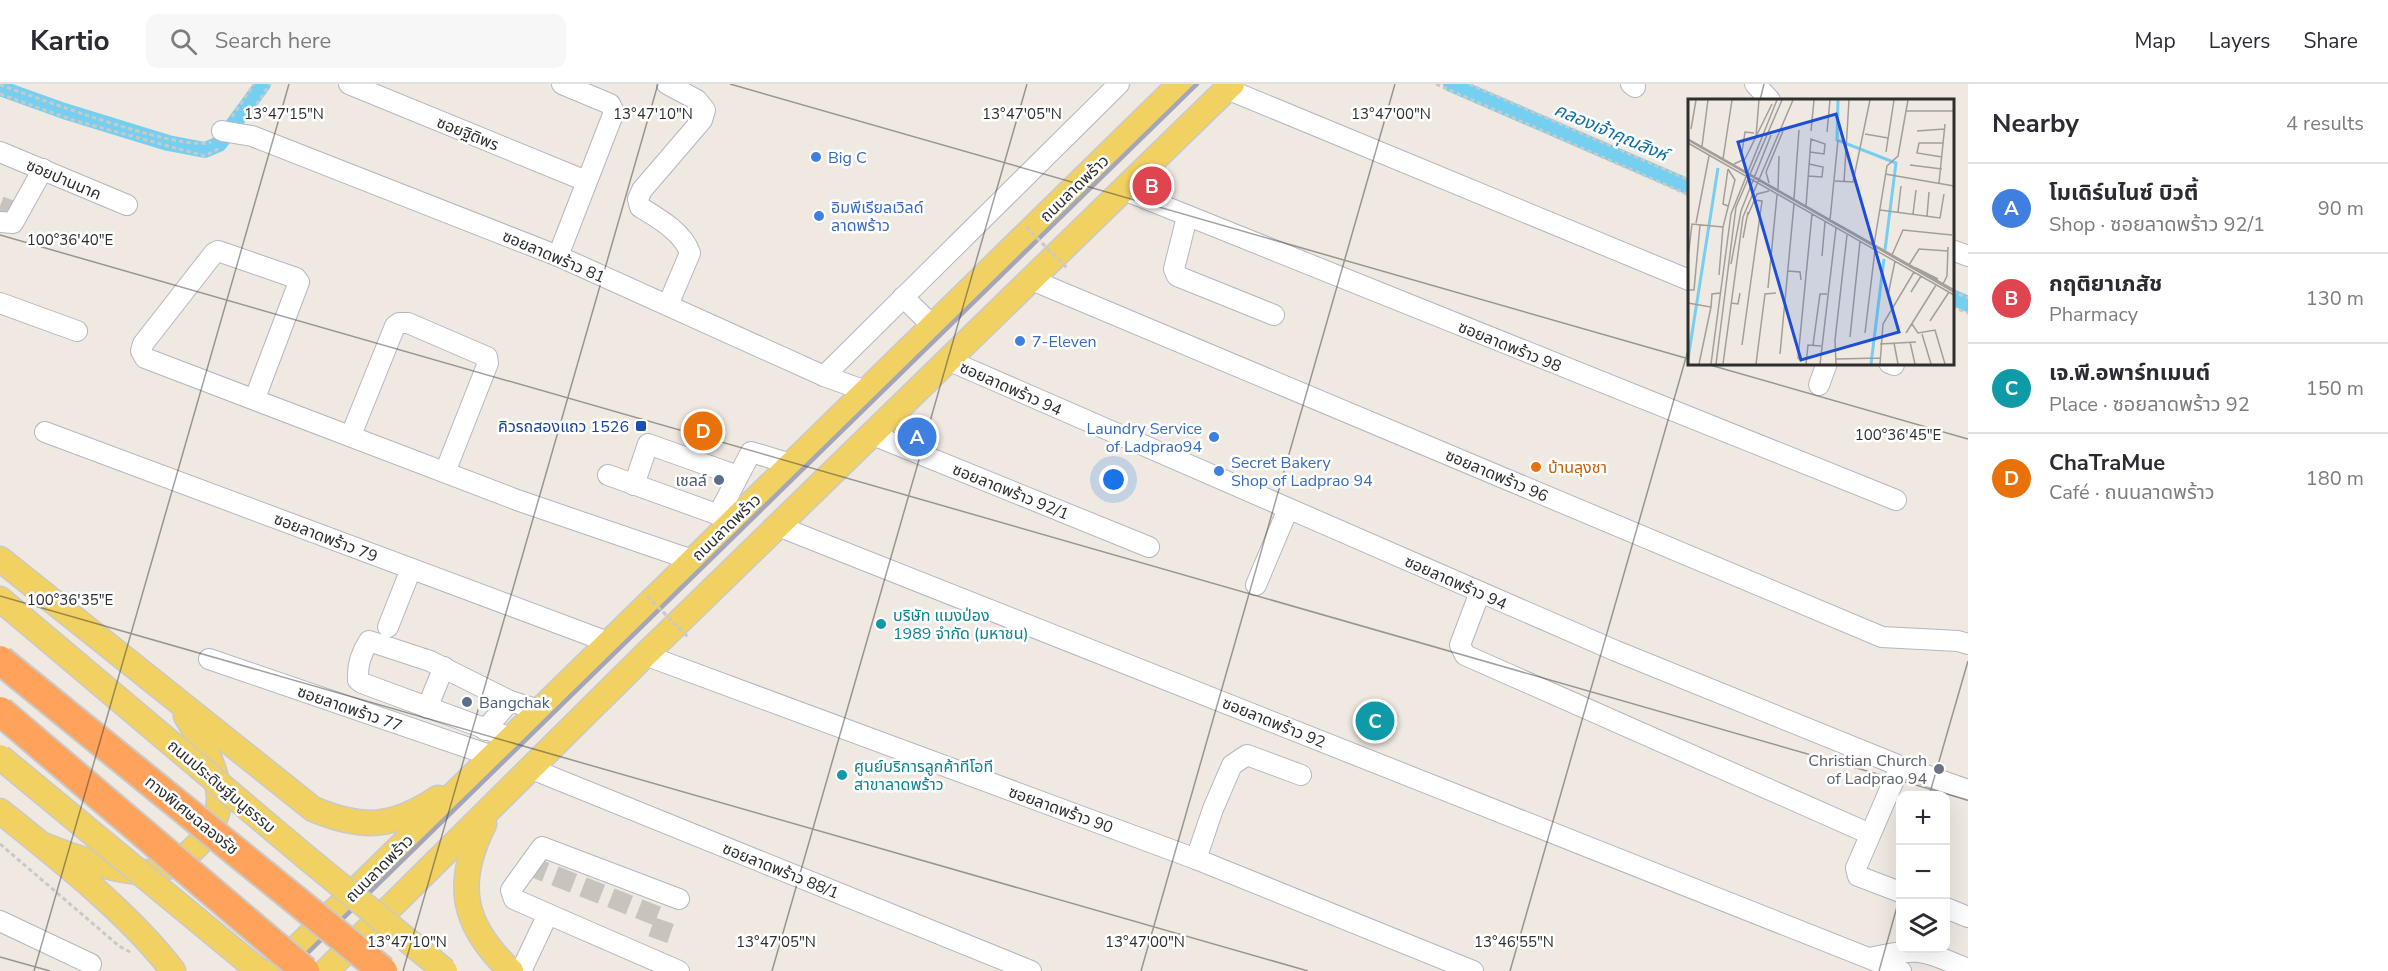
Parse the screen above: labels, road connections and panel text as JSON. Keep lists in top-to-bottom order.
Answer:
{
  "streets": {
    "highway": ["ทางพิเศษฉลองรัช"],
    "main road": ["ถนนลาดพร้าว", "ถนนประดิษฐ์มนูธรรม"],
    "street": [
      "ซอยฐิติพร",
      "ซอยปานนาค",
      "ซอยลาดพร้าว 81",
      "ซอยลาดพร้าว 98",
      "ซอยลาดพร้าว 94",
      "ซอยลาดพร้าว 96",
      "ซอยลาดพร้าว 92/1",
      "ซอยลาดพร้าว 79",
      "ซอยลาดพร้าว 77",
      "ซอยลาดพร้าว 92",
      "ซอยลาดพร้าว 90",
      "ซอยลาดพร้าว 88/1"
    ]
  },
  "crossings": [
    ["ถนนลาดพร้าว", "ซอยลาดพร้าว 81"],
    ["ถนนลาดพร้าว", "ซอยลาดพร้าว 98"],
    ["ถนนลาดพร้าว", "ซอยลาดพร้าว 94"],
    ["ถนนลาดพร้าว", "ซอยลาดพร้าว 96"],
    ["ถนนลาดพร้าว", "ซอยลาดพร้าว 92/1"],
    ["ถนนลาดพร้าว", "ซอยลาดพร้าว 79"],
    ["ถนนลาดพร้าว", "ซอยลาดพร้าว 77"],
    ["ถนนลาดพร้าว", "ซอยลาดพร้าว 92"],
    ["ถนนลาดพร้าว", "ซอยลาดพร้าว 90"],
    ["ถนนลาดพร้าว", "ซอยลาดพร้าว 88/1"]
  ],
  "water": ["คลองเจ้าคุณสิงห์"],
  "places": {
    "other": [
      "Big C",
      "อิมพีเรียลเวิลด์ ลาดพร้าว",
      "7-Eleven",
      "Laundry Service of Ladprao94",
      "บ้านลุงชา",
      "Secret Bakery Shop of Ladprao 94",
      "เชลล์",
      "บริษัท แมงป่อง 1989 จำกัด (มหาชน)",
      "Bangchak",
      "Christian Church of Ladprao 94",
      "ศูนย์บริการลูกค้าทีโอที สาขาลาดพร้าว"
    ],
    "transit": ["คิวรถสองแถว 1526"]
  },
  "page": {
    "header": "Kartio",
    "search": "Search here",
    "nav": ["Map", "Layers", "Share"],
    "heading": ["Nearby", "4 results"],
    "list": [
      {
        "mark": "A",
        "name": "โมเดิร์นไนซ์ บิวตี้",
        "note": "Shop · ซอยลาดพร้าว 92/1",
        "value": "90 m"
      },
      {
        "mark": "B",
        "name": "กฤติยาเภสัช",
        "note": "Pharmacy",
        "value": "130 m"
      },
      {
        "mark": "C",
        "name": "เจ.พี.อพาร์ทเมนต์",
        "note": "Place · ซอยลาดพร้าว 92",
        "value": "150 m"
      },
      {
        "mark": "D",
        "name": "ChaTraMue",
        "note": "Café · ถนนลาดพร้าว",
        "value": "180 m"
      }
    ],
    "pins": [
      "B",
      "D",
      "A",
      "C"
    ],
    "map_buttons": ["+", "−"]
  },
  "coordinates": [
    "13°47'15\"N",
    "13°47'10\"N",
    "13°47'05\"N",
    "13°47'00\"N",
    "100°36'40\"E",
    "100°36'45\"E",
    "100°36'35\"E",
    "13°46'55\"N"
  ]
}
